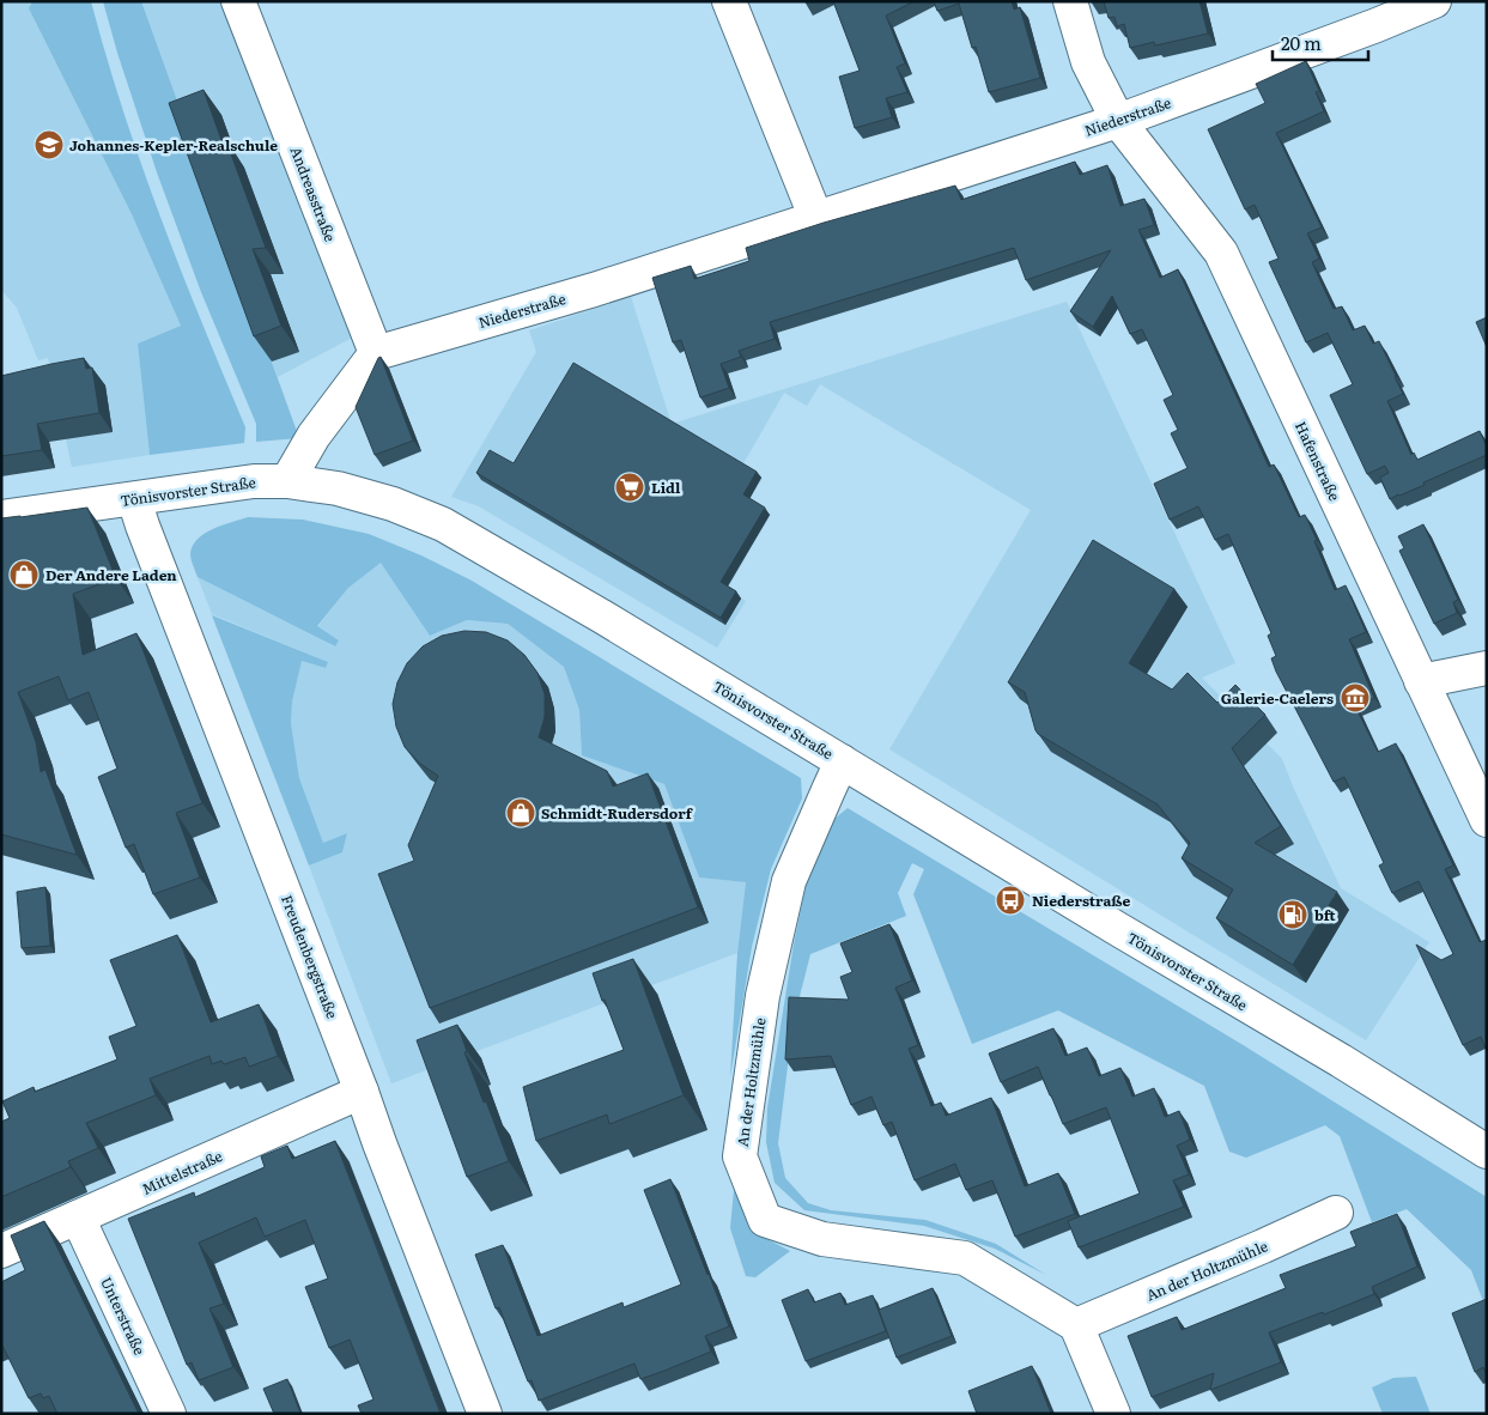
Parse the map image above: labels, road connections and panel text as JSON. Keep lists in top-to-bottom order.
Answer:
{
  "streets": {
    "street": [
      "Niederstraße",
      "Andreasstraße",
      "Hafenstraße",
      "Tönisvorster Straße",
      "Freudenbergstraße",
      "An der Holtzmühle",
      "Mittelstraße",
      "Unterstraße"
    ]
  },
  "crossings": [
    ["Niederstraße", "Andreasstraße"],
    ["Niederstraße", "Hafenstraße"],
    ["Tönisvorster Straße", "Freudenbergstraße"],
    ["Tönisvorster Straße", "An der Holtzmühle"],
    ["Freudenbergstraße", "Mittelstraße"],
    ["Mittelstraße", "Unterstraße"]
  ],
  "places": {
    "school or university": ["Johannes-Kepler-Realschule"],
    "supermarket": ["Lidl"],
    "shop": ["Der Andere Laden", "Schmidt-Rudersdorf"],
    "museum": ["Galerie-Caelers"],
    "bus stop": ["Niederstraße"],
    "fuel station": ["bft"]
  },
  "scale_bar": "20 m"
}
